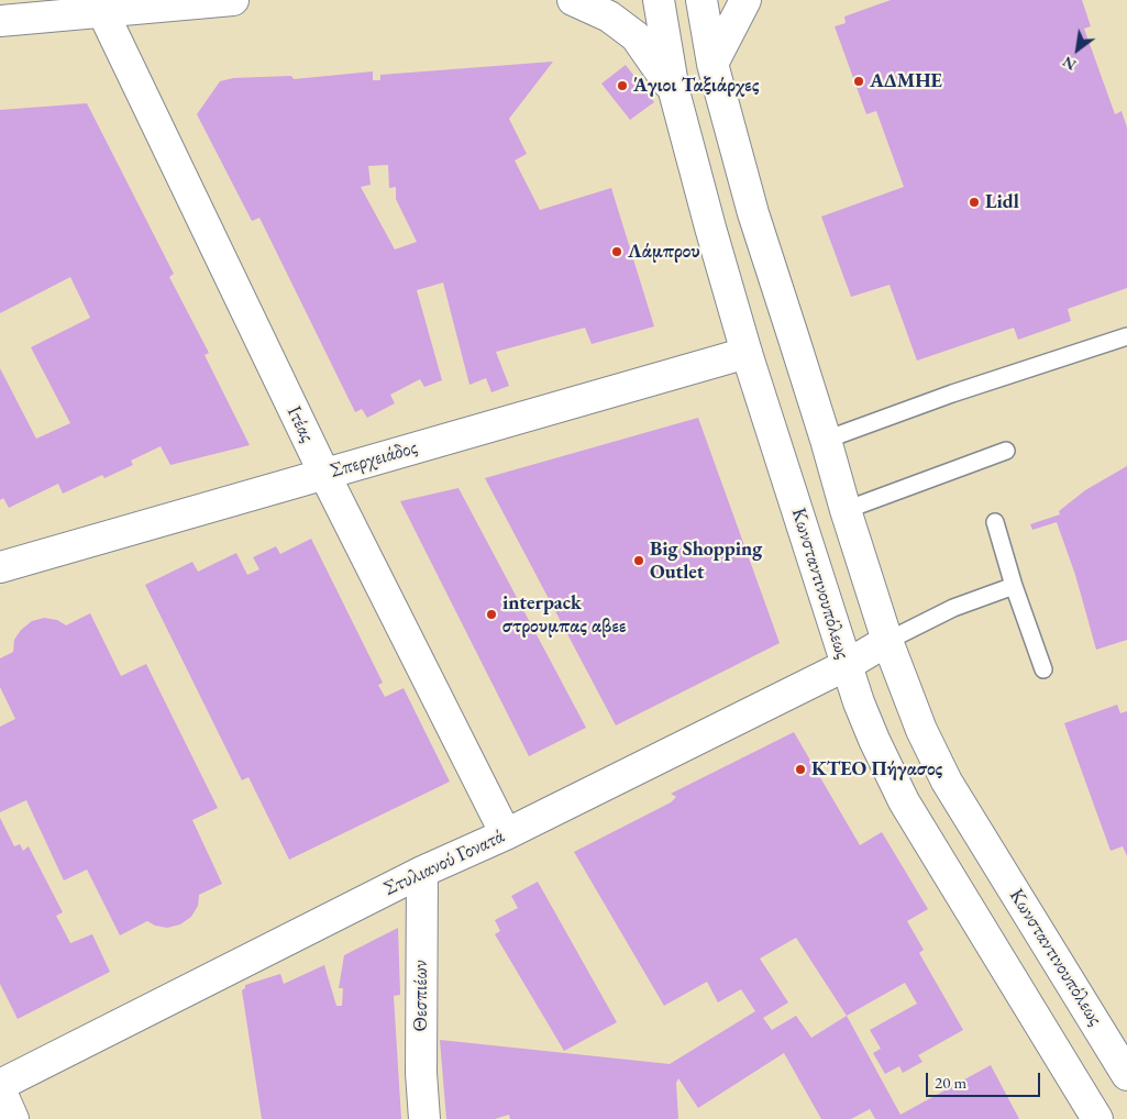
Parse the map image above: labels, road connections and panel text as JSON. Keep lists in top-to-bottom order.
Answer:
{
  "streets": {
    "street": [
      "Ιτέας",
      "Σπερχειάδος",
      "Κωνσταντινουπόλεως",
      "Στυλιανού Γονατά",
      "Θεσπιέων"
    ]
  },
  "crossings": [
    ["Ιτέας", "Σπερχειάδος"],
    ["Ιτέας", "Στυλιανού Γονατά"],
    ["Σπερχειάδος", "Κωνσταντινουπόλεως"],
    ["Κωνσταντινουπόλεως", "Στυλιανού Γονατά"],
    ["Στυλιανού Γονατά", "Θεσπιέων"]
  ],
  "places": [
    "ΑΔΜΗΕ",
    "Άγιοι Ταξιάρχες",
    "Lidl",
    "Λάμπρου",
    "Big Shopping Outlet",
    "interpack στρουμπας αβεε",
    "ΚΤΕΟ Πήγασος"
  ],
  "scale_bar": "20 m",
  "north": "bottom left"
}
